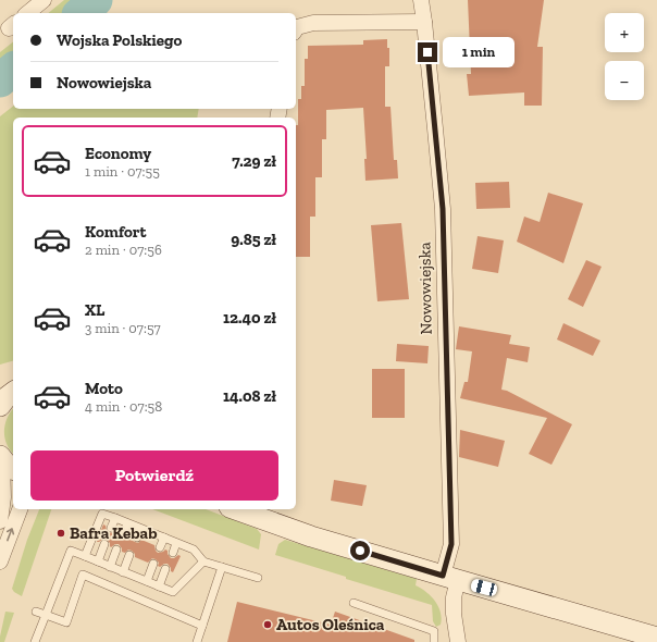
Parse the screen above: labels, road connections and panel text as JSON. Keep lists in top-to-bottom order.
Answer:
{
  "streets": {
    "street": ["Nowowiejska"]
  },
  "places": ["Bafra Kebab", "Autos Oleśnica"],
  "page": {
    "map_buttons": ["+", "−"],
    "banner": ["Wojska Polskiego", "Nowowiejska"],
    "bubble": "1 min",
    "list": [
      {
        "name": "Economy",
        "note": "1 min · 07:55",
        "value": "7.29 zł"
      },
      {
        "name": "Komfort",
        "note": "2 min · 07:56",
        "value": "9.85 zł"
      },
      {
        "name": "XL",
        "note": "3 min · 07:57",
        "value": "12.40 zł"
      },
      {
        "name": "Moto",
        "note": "4 min · 07:58",
        "value": "14.08 zł"
      }
    ],
    "buttons": "Potwierdź"
  }
}
